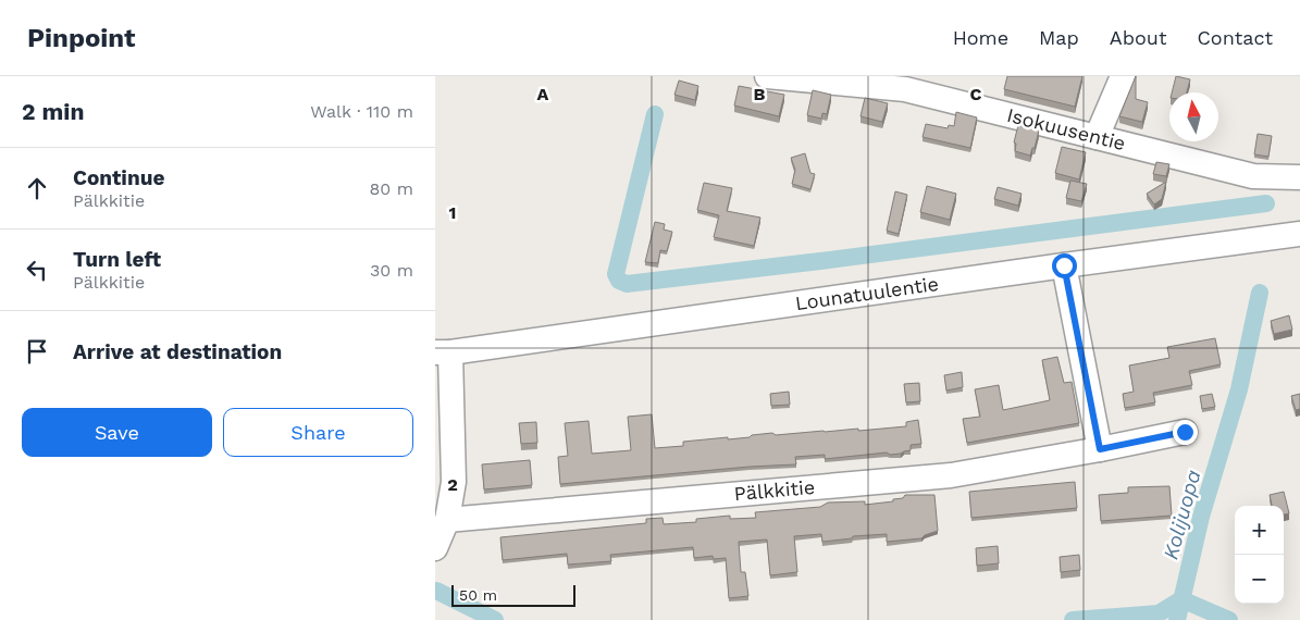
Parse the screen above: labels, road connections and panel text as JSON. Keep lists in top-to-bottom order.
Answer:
{
  "streets": {
    "street": ["Isokuusentie", "Lounatuulentie", "Pälkkitie"]
  },
  "water": ["Kolijuopa"],
  "scale_bar": "50 m",
  "north": "top",
  "page": {
    "header": "Pinpoint",
    "nav": [
      "Home",
      "Map",
      "About",
      "Contact"
    ],
    "heading": ["2 min", "Walk · 110 m"],
    "list": [
      ["Continue", "Pälkkitie", "80 m"],
      ["Turn left", "Pälkkitie", "30 m"],
      "Arrive at destination"
    ],
    "buttons": ["Save", "Share"],
    "map_buttons": ["+", "−"],
    "scale": "50 m"
  },
  "grid": {
    "columns": ["A", "B", "C"],
    "rows": ["1", "2"]
  }
}
